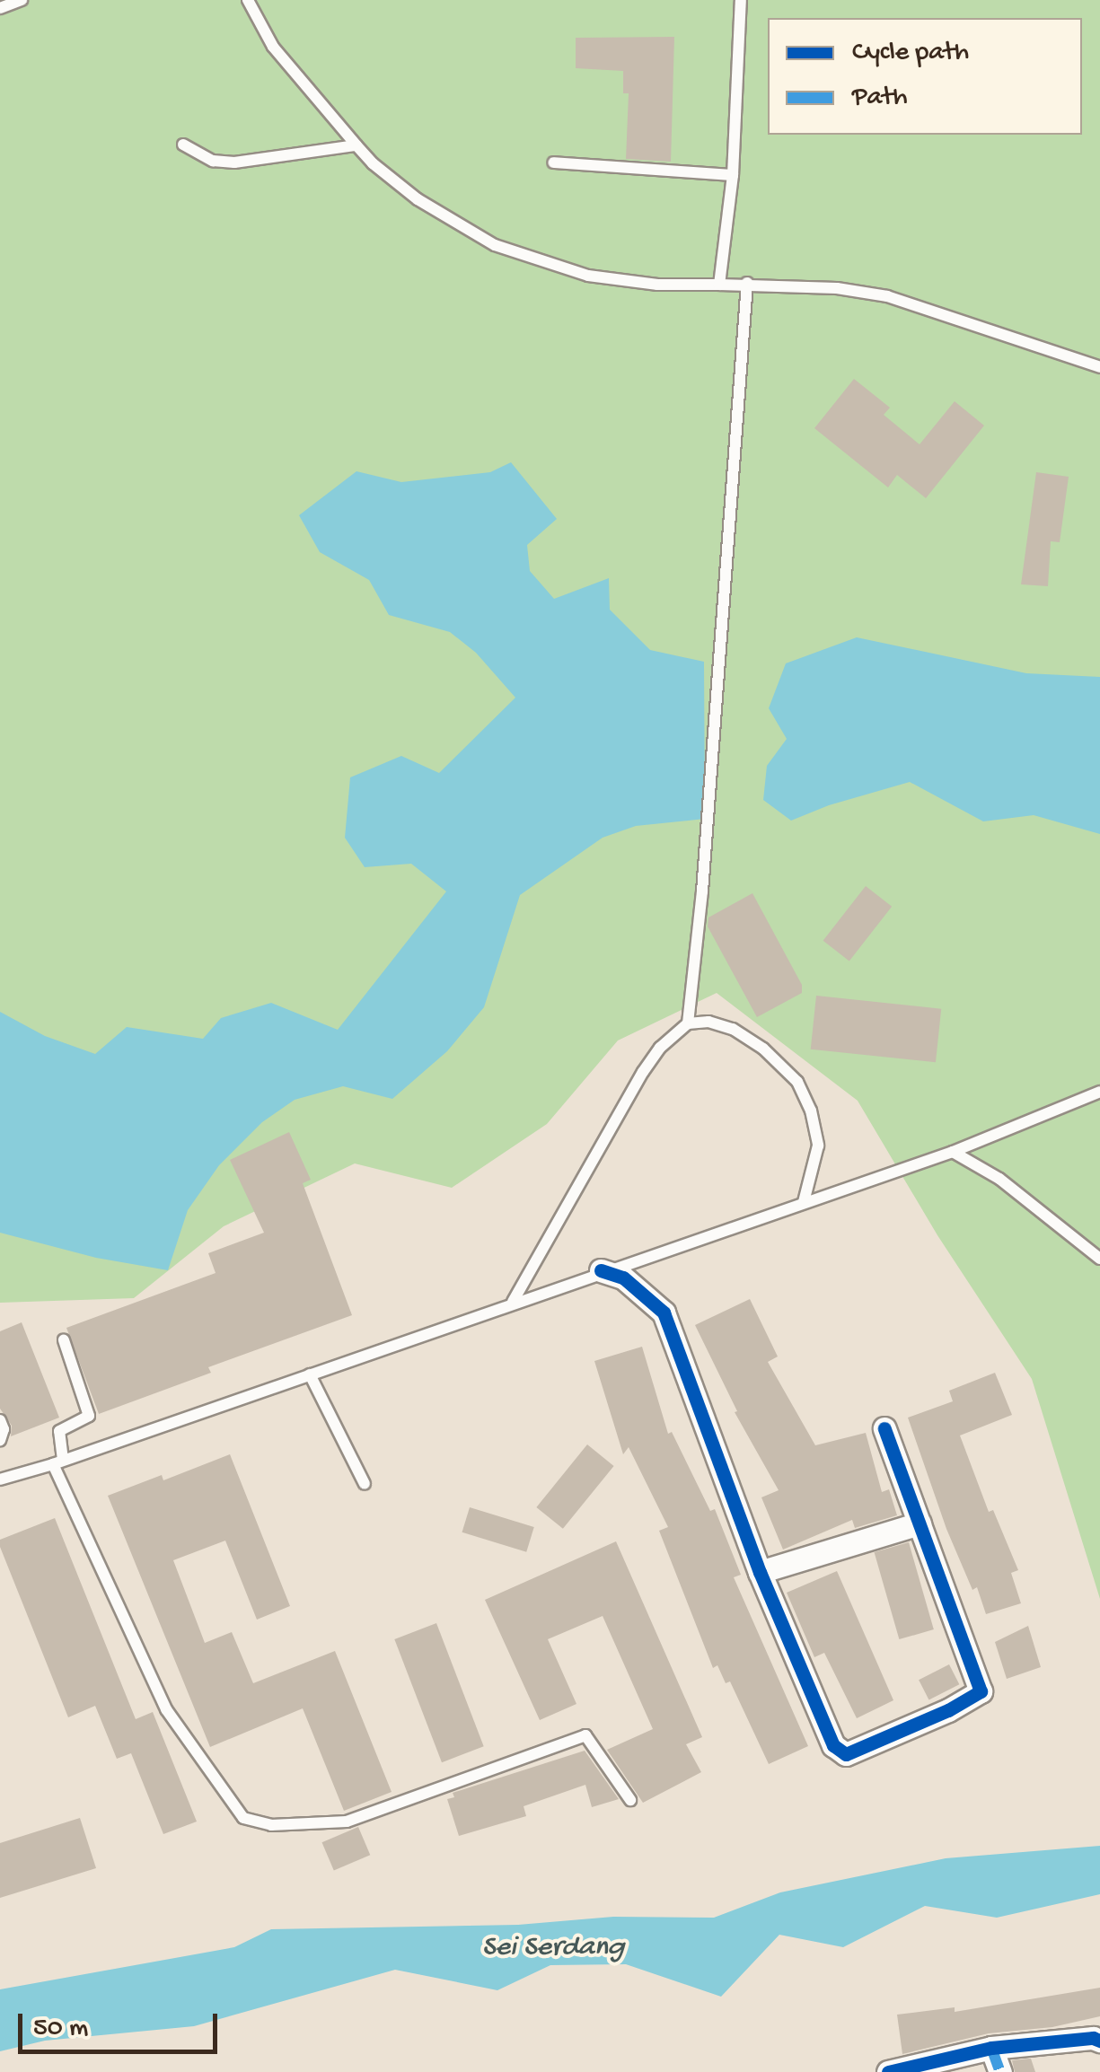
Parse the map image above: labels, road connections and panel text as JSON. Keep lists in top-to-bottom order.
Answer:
{
  "water": ["Sei Serdang"],
  "legend": ["Cycle path", "Path"],
  "scale_bar": "50 m"
}
